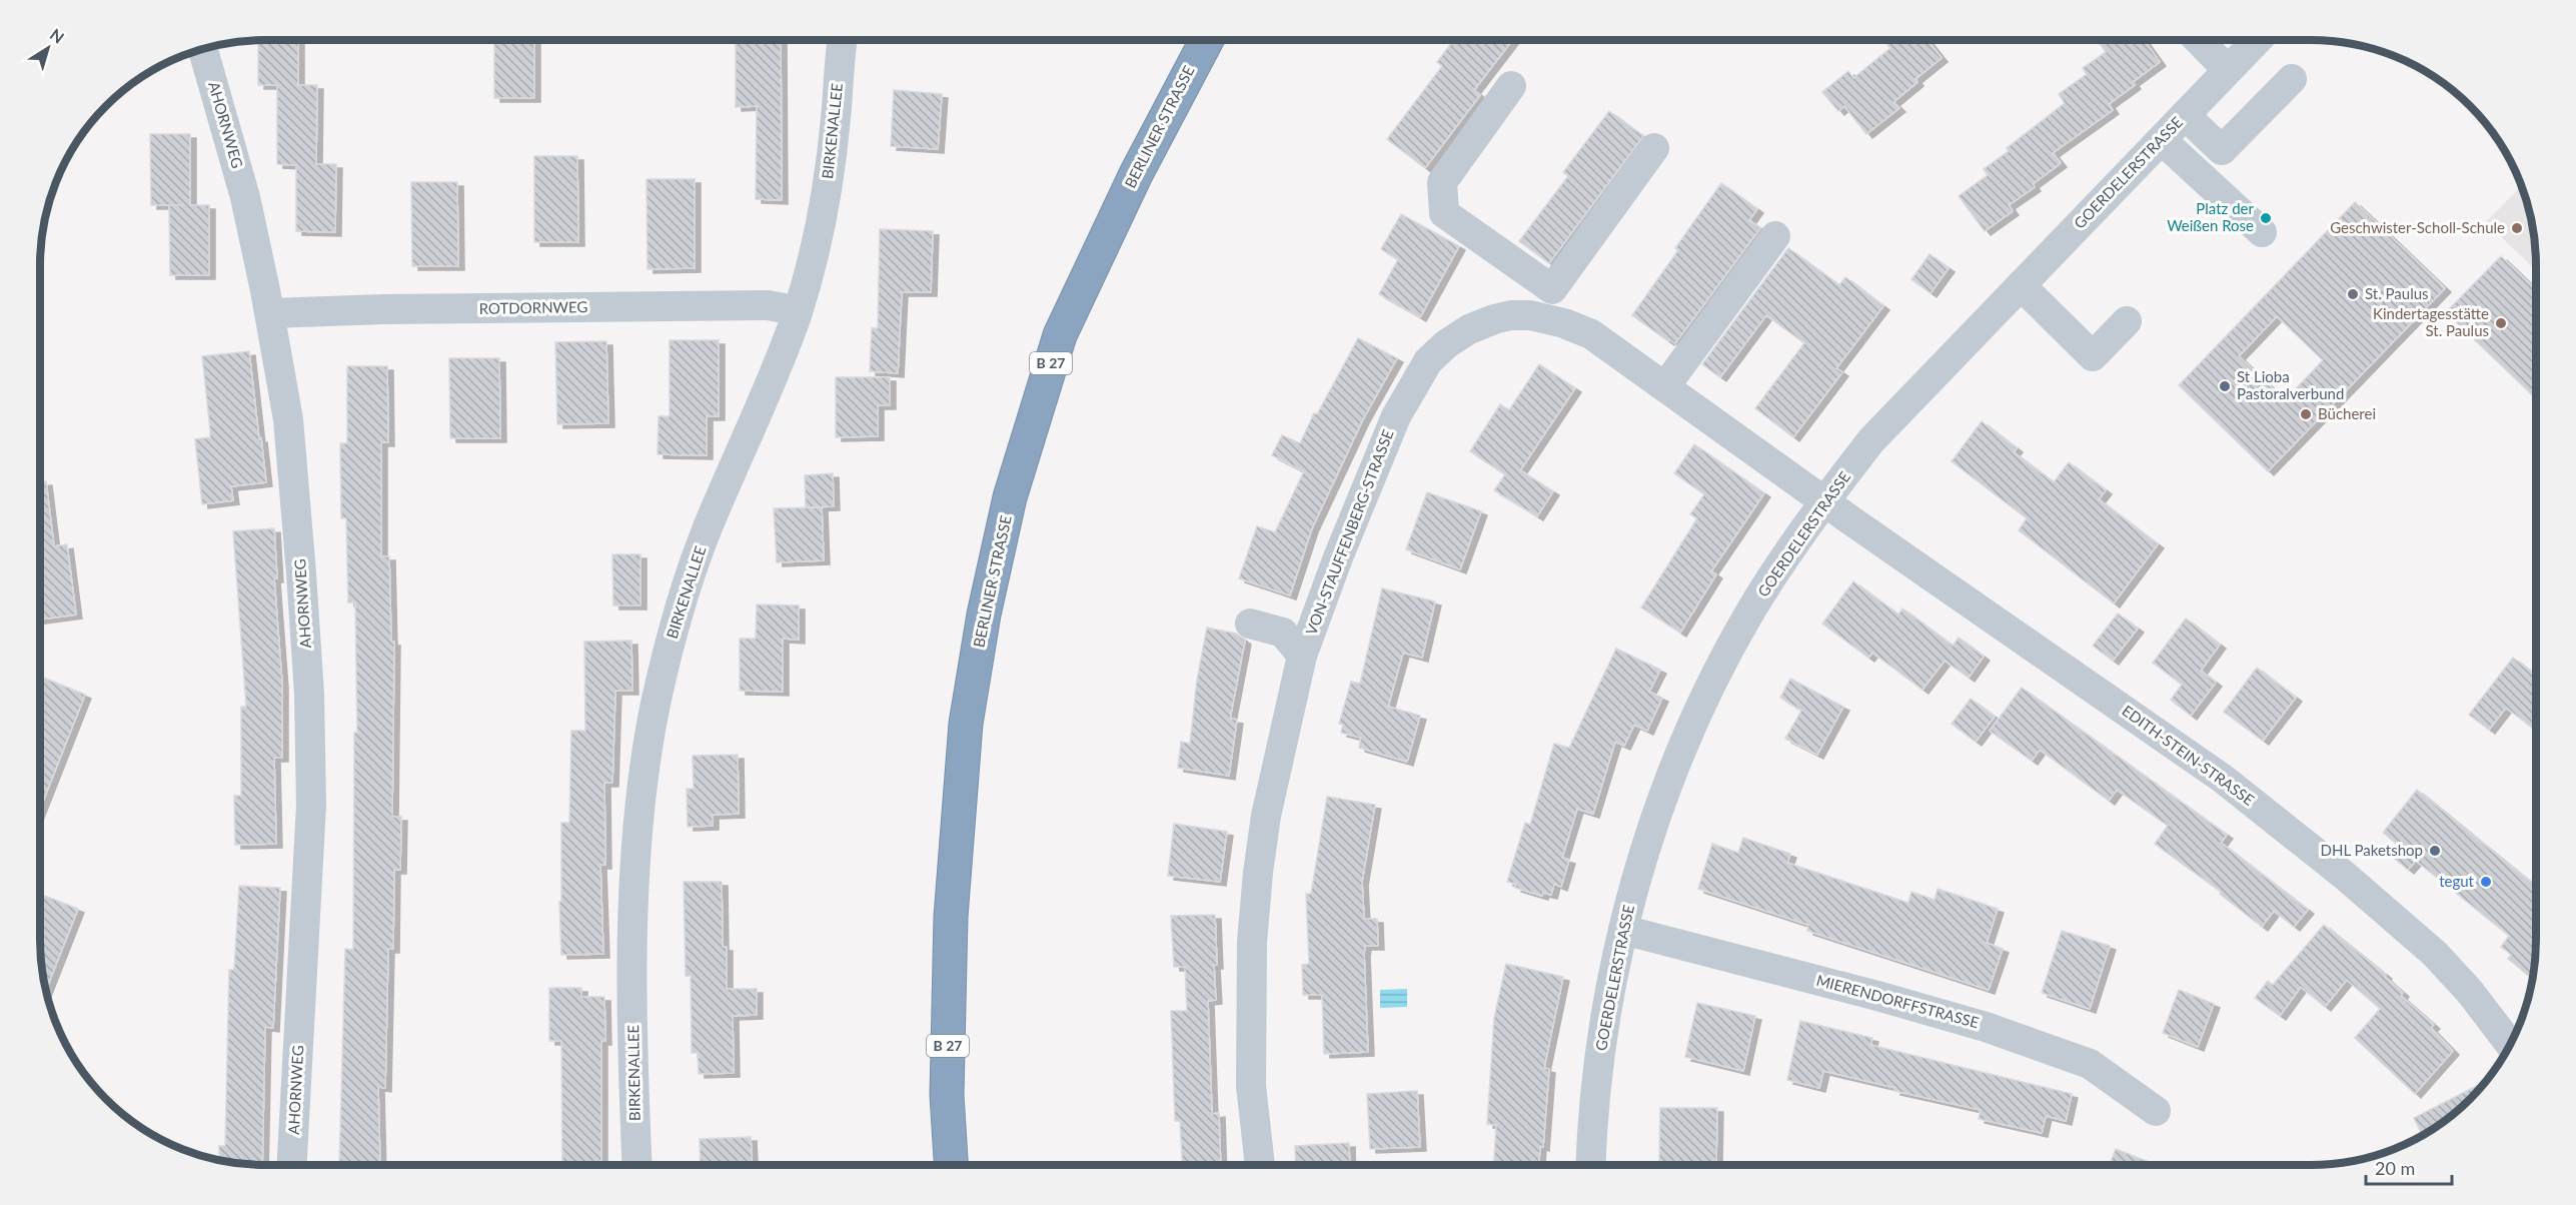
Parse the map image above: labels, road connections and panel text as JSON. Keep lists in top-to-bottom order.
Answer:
{
  "streets": {
    "highway": ["BERLINER STRASSE", "B 27"],
    "street": [
      "AHORNWEG",
      "BIRKENALLEE",
      "GOERDELERSTRASSE",
      "ROTDORNWEG",
      "VON-STAUFFENBERG-STRASSE",
      "EDITH-STEIN-STRASSE",
      "MIERENDORFFSTRASSE"
    ]
  },
  "crossings": [
    ["AHORNWEG", "ROTDORNWEG"],
    ["BIRKENALLEE", "ROTDORNWEG"],
    ["GOERDELERSTRASSE", "VON-STAUFFENBERG-STRASSE"],
    ["GOERDELERSTRASSE", "EDITH-STEIN-STRASSE"],
    ["GOERDELERSTRASSE", "MIERENDORFFSTRASSE"],
    ["VON-STAUFFENBERG-STRASSE", "EDITH-STEIN-STRASSE"]
  ],
  "places": [
    "Platz der Weißen Rose",
    "Geschwister-Scholl-Schule",
    "St. Paulus",
    "Kindertagesstätte St. Paulus",
    "St Lioba Pastoralverbund",
    "Bücherei",
    "DHL Paketshop",
    "tegut"
  ],
  "scale_bar": "20 m",
  "north": "top right"
}
